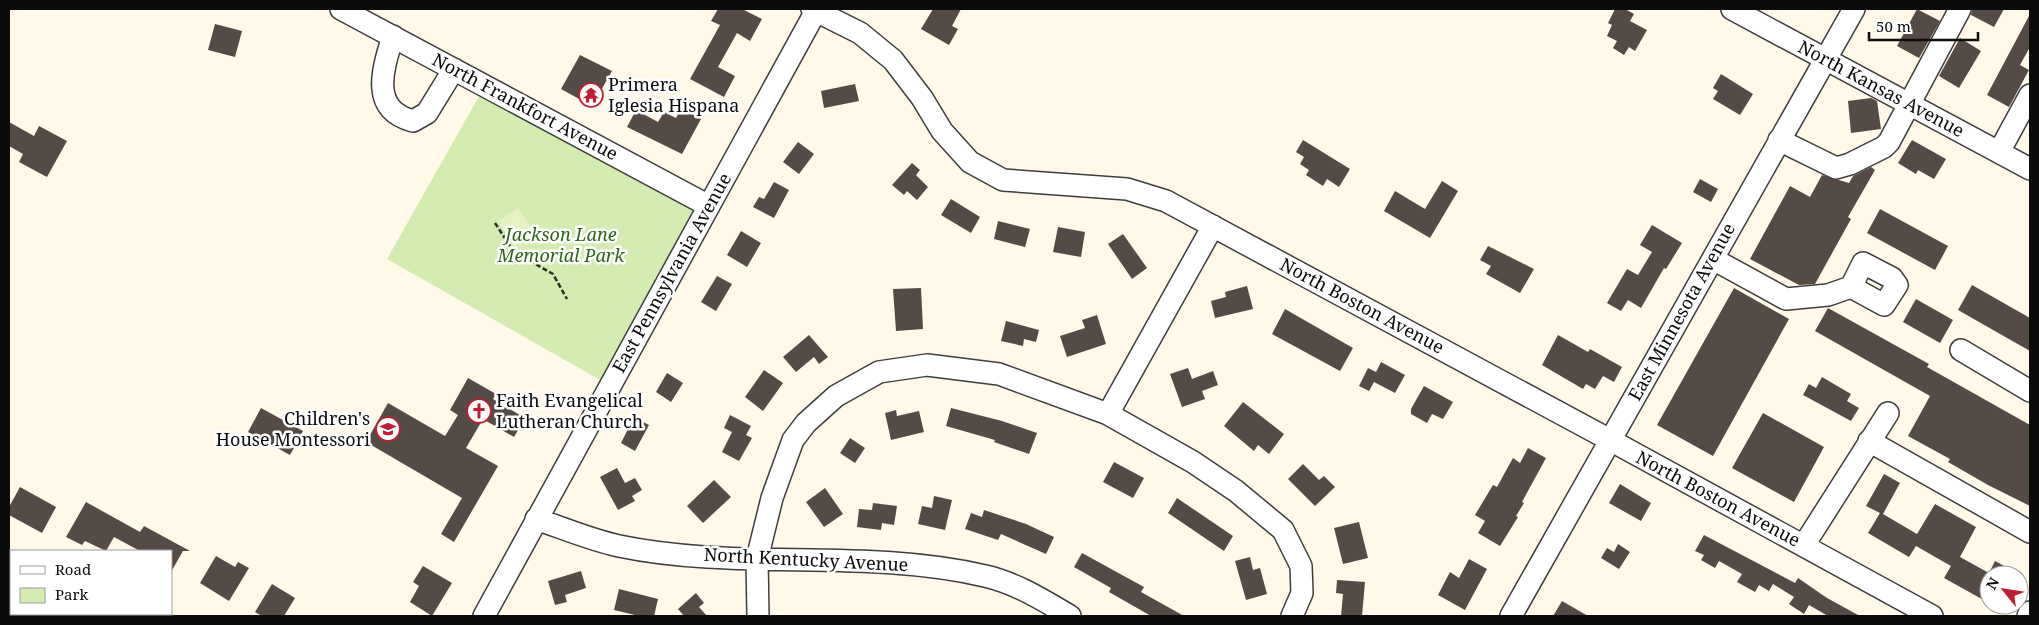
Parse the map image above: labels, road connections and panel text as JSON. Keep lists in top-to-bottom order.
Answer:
{
  "streets": {
    "street": [
      "North Kansas Avenue",
      "North Frankfort Avenue",
      "East Pennsylvania Avenue",
      "North Boston Avenue",
      "East Minnesota Avenue",
      "North Kentucky Avenue"
    ]
  },
  "crossings": [
    ["North Kansas Avenue", "East Minnesota Avenue"],
    ["North Frankfort Avenue", "East Pennsylvania Avenue"],
    ["East Pennsylvania Avenue", "North Boston Avenue"],
    ["East Pennsylvania Avenue", "North Kentucky Avenue"],
    ["North Boston Avenue", "East Minnesota Avenue"]
  ],
  "parks": ["Jackson Lane Memorial Park"],
  "places": {
    "temple": ["Primera Iglesia Hispana"],
    "church": ["Faith Evangelical Lutheran Church"],
    "school or university": ["Children's House Montessori"]
  },
  "legend": ["Road", "Park"],
  "scale_bar": "50 m",
  "north": "top left"
}
